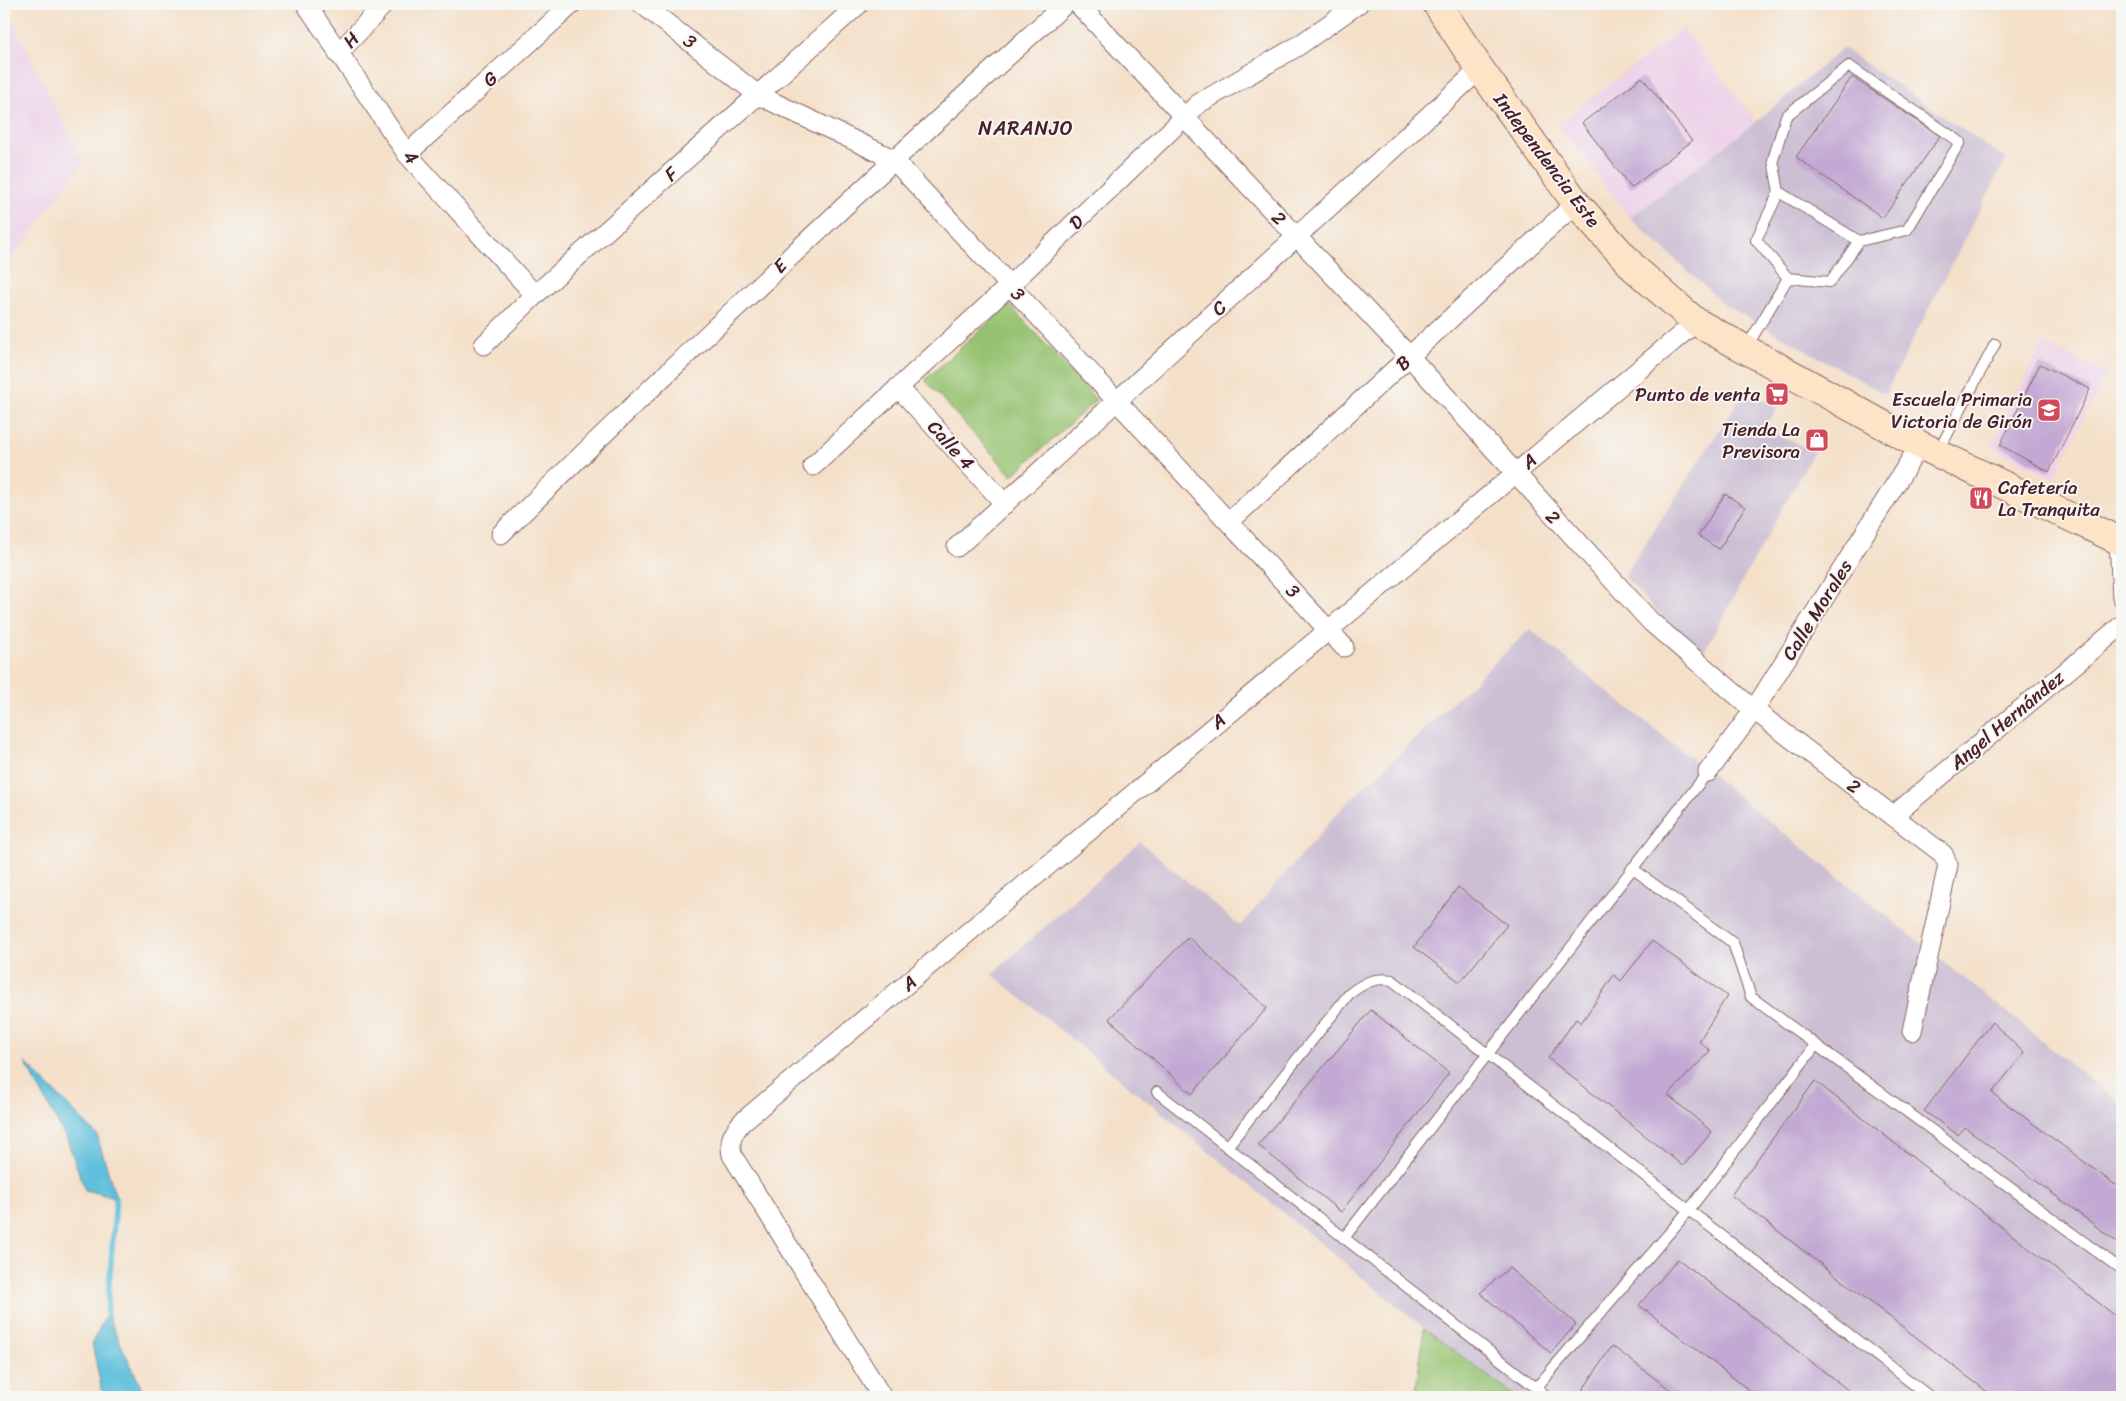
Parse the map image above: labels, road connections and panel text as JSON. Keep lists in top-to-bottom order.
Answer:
{
  "streets": {
    "main road": ["Independencia Este"],
    "street": [
      "H",
      "3",
      "G",
      "4",
      "F",
      "2",
      "D",
      "E",
      "C",
      "B",
      "Calle 4",
      "A",
      "Calle Morales",
      "Angel Hernández"
    ]
  },
  "crossings": [
    ["H", "4"],
    ["3", "F"],
    ["3", "D"],
    ["3", "E"],
    ["3", "C"],
    ["3", "B"],
    ["3", "A"],
    ["G", "4"],
    ["4", "F"],
    ["Independencia Este", "C"],
    ["Independencia Este", "B"],
    ["Independencia Este", "A"],
    ["Independencia Este", "Calle Morales"],
    ["2", "D"],
    ["2", "C"],
    ["2", "B"],
    ["2", "A"],
    ["2", "Calle Morales"],
    ["2", "Angel Hernández"],
    ["D", "Calle 4"],
    ["C", "Calle 4"]
  ],
  "districts": ["NARANJO"],
  "places": {
    "supermarket": ["Punto de venta"],
    "school or university": ["Escuela Primaria Victoria de Girón"],
    "shop": ["Tienda La Previsora"],
    "restaurant": ["Cafetería La Tranquita"]
  }
}
